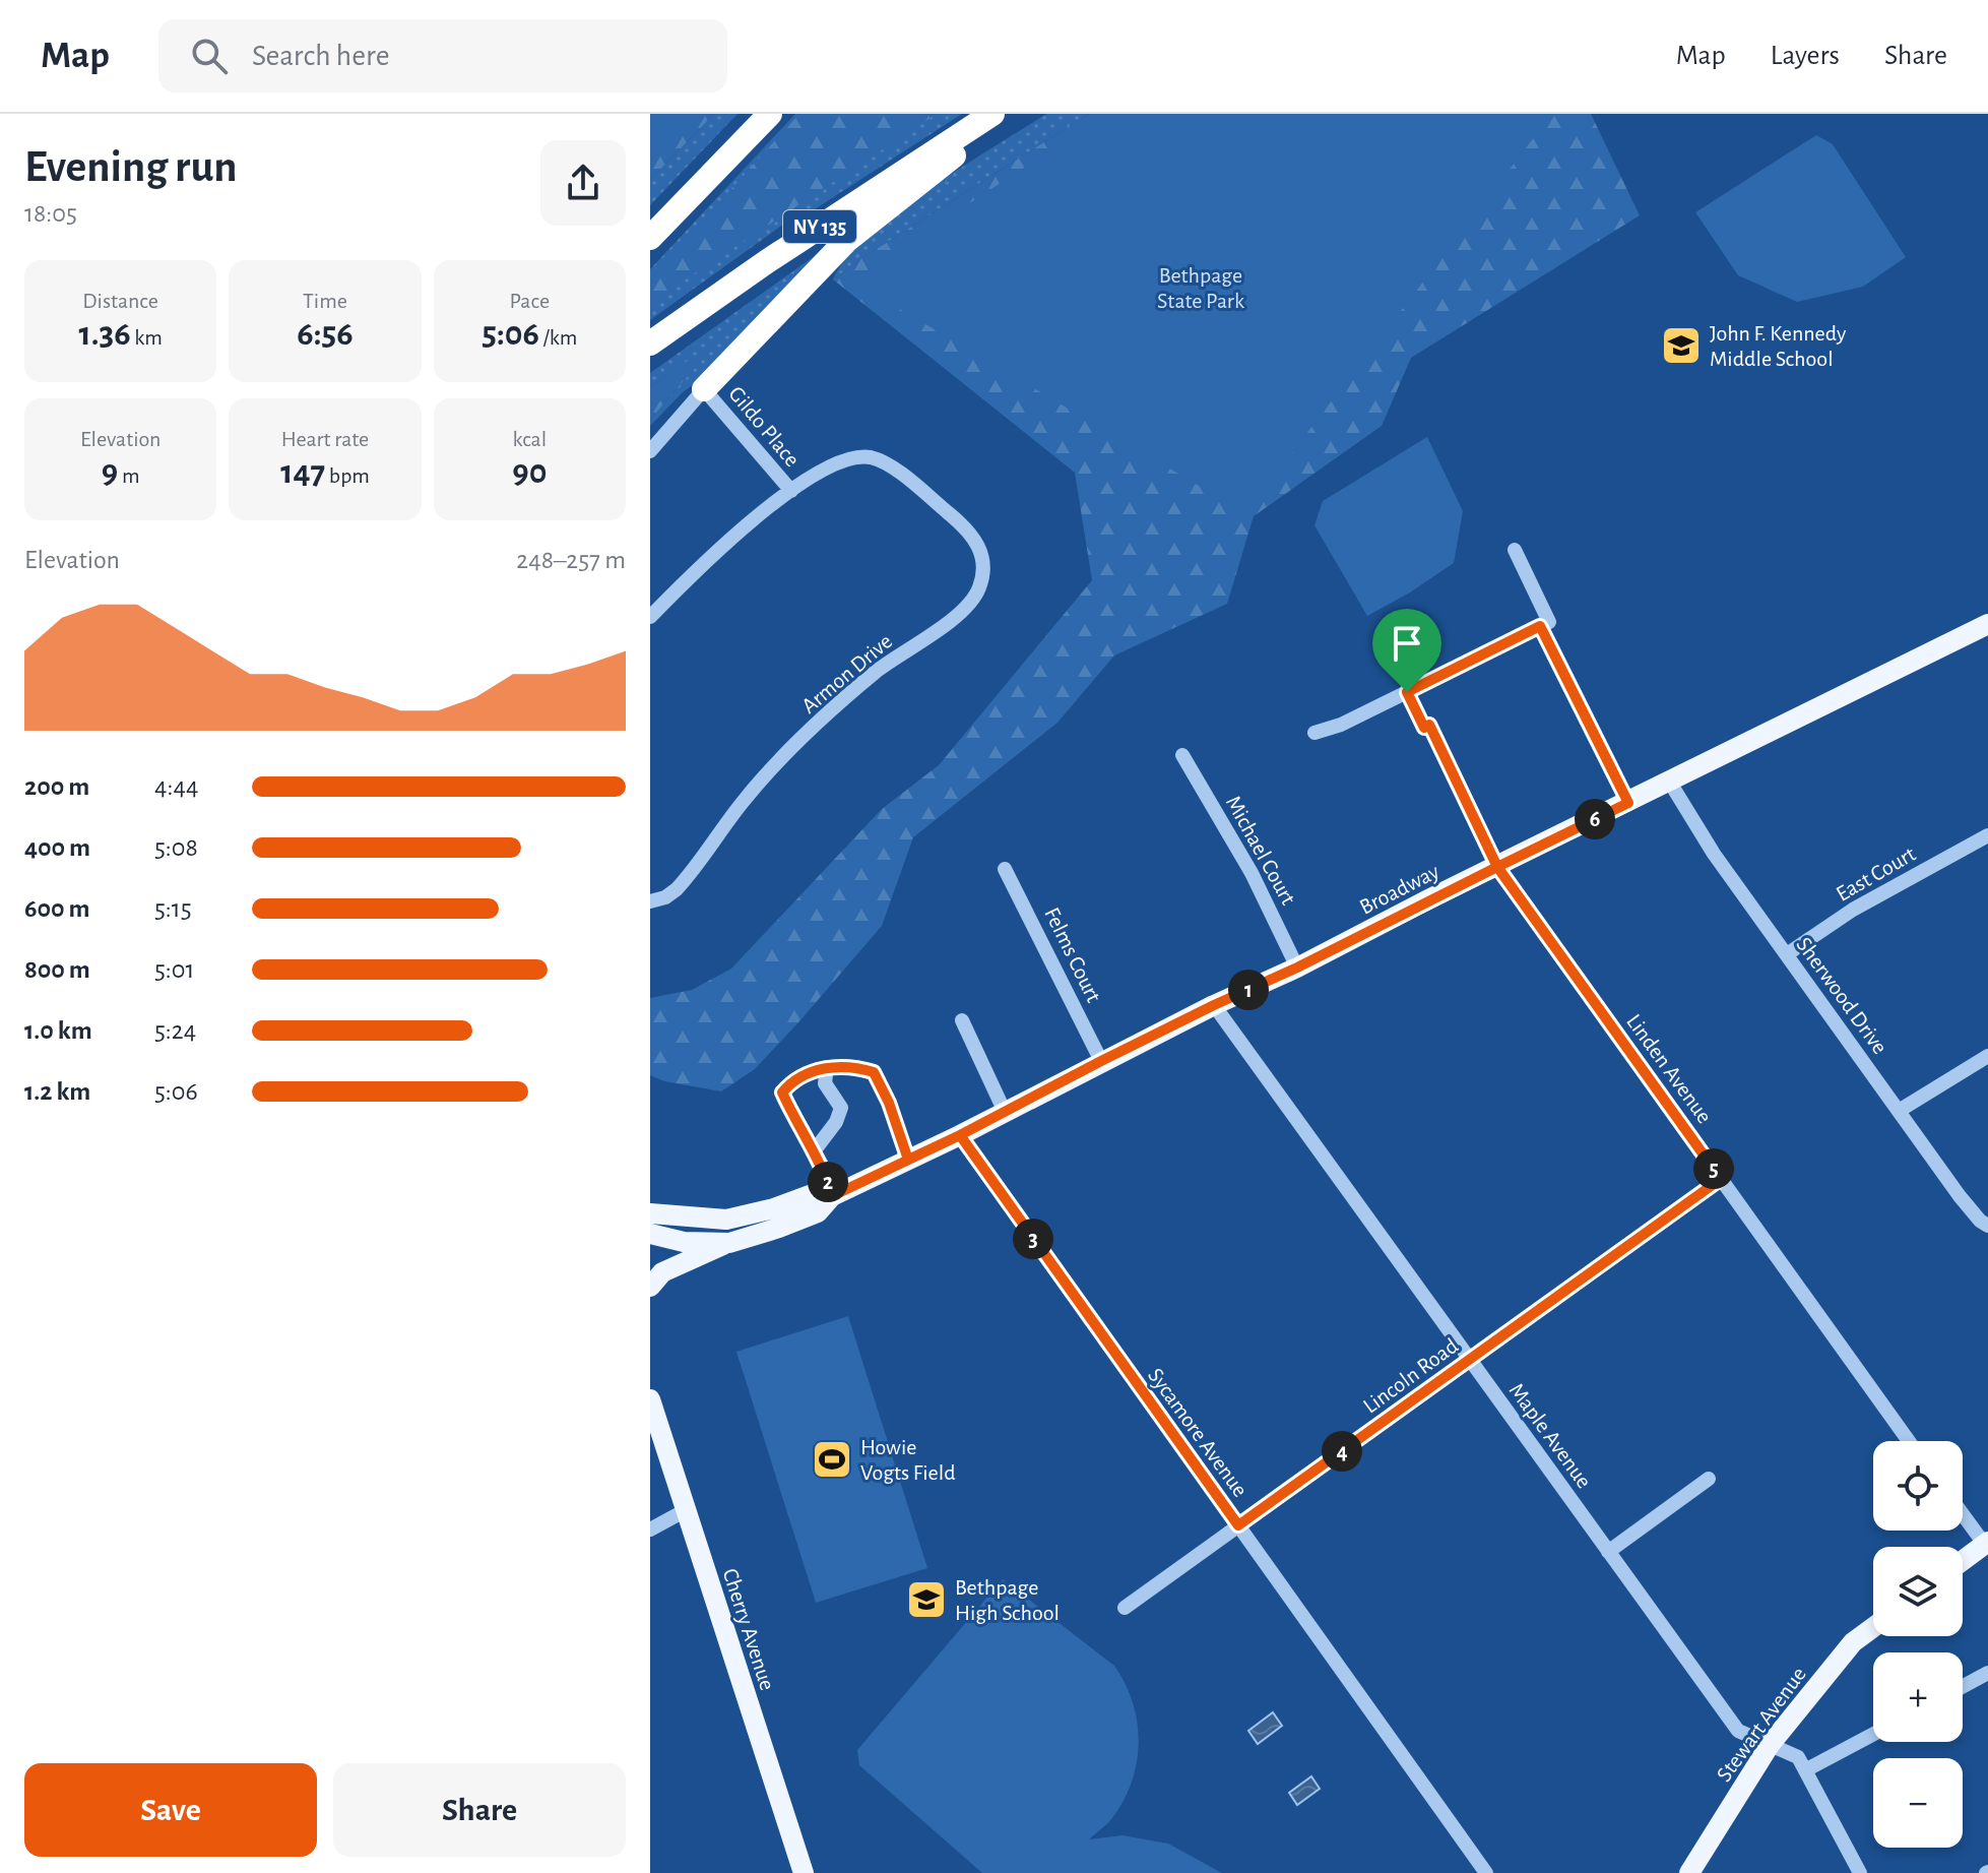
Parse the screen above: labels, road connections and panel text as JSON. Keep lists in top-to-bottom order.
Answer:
{
  "streets": {
    "highway": ["NY 135"],
    "main road": ["Broadway", "Cherry Avenue", "Stewart Avenue"],
    "street": [
      "Gildo Place",
      "Armon Drive",
      "Michael Court",
      "East Court",
      "Felms Court",
      "Sherwood Drive",
      "Linden Avenue",
      "Lincoln Road",
      "Sycamore Avenue",
      "Maple Avenue"
    ]
  },
  "crossings": [
    ["Gildo Place", "Armon Drive"],
    ["Michael Court", "Broadway"],
    ["East Court", "Sherwood Drive"],
    ["Broadway", "Felms Court"],
    ["Broadway", "Sherwood Drive"],
    ["Broadway", "Linden Avenue"],
    ["Broadway", "Sycamore Avenue"],
    ["Broadway", "Maple Avenue"],
    ["Linden Avenue", "Lincoln Road"],
    ["Lincoln Road", "Sycamore Avenue"],
    ["Lincoln Road", "Maple Avenue"],
    ["Maple Avenue", "Stewart Avenue"]
  ],
  "parks": ["Bethpage State Park"],
  "places": {
    "school or university": ["John F. Kennedy Middle School", "Bethpage High School"],
    "sports": ["Howie Vogts Field"]
  },
  "page": {
    "header": "Map",
    "search": "Search here",
    "nav": ["Map", "Layers", "Share"],
    "heading": ["Evening run", "18:05"],
    "stats": [
      ["Distance", "1.36 km"],
      ["Time", "6:56"],
      ["Pace", "5:06 /km"],
      ["Elevation", "9 m"],
      ["Heart rate", "147 bpm"],
      ["kcal", "90"]
    ],
    "chart": ["Elevation", "248–257 m"],
    "list": [
      {
        "name": "200 m",
        "note": "4:44"
      },
      {
        "name": "400 m",
        "note": "5:08"
      },
      {
        "name": "600 m",
        "note": "5:15"
      },
      {
        "name": "800 m",
        "note": "5:01"
      },
      {
        "name": "1.0 km",
        "note": "5:24"
      },
      {
        "name": "1.2 km",
        "note": "5:06"
      }
    ],
    "pins": [
      "6",
      "1",
      "5",
      "2",
      "3",
      "4"
    ],
    "map_buttons": ["+", "−"],
    "buttons": ["Save", "Share"]
  }
}
